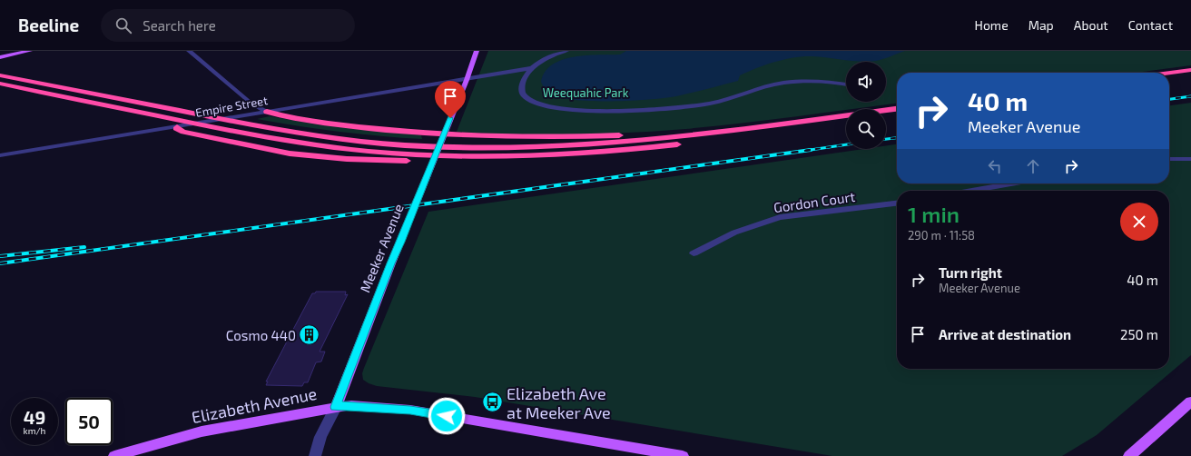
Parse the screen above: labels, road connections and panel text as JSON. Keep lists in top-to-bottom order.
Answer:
{
  "streets": {
    "main road": ["Meeker Avenue", "Elizabeth Avenue"],
    "street": ["Empire Street", "Gordon Court"]
  },
  "crossings": [
    ["Empire Street", "Meeker Avenue"],
    ["Meeker Avenue", "Elizabeth Avenue"]
  ],
  "parks": ["Weequahic Park"],
  "places": {
    "building": ["Cosmo 440"],
    "bus stop": ["Elizabeth Ave at Meeker Ave"]
  },
  "page": {
    "header": "Beeline",
    "search": "Search here",
    "nav": [
      "Home",
      "Map",
      "About",
      "Contact"
    ],
    "turn": ["40 m", "Meeker Avenue"],
    "heading": ["1 min", "290 m · 11:58"],
    "list": [
      {
        "name": "Turn right",
        "note": "Meeker Avenue",
        "value": "40 m"
      },
      {
        "name": "Arrive at destination",
        "value": "250 m"
      }
    ],
    "speed": "49 km/h",
    "limit": "50"
  }
}
